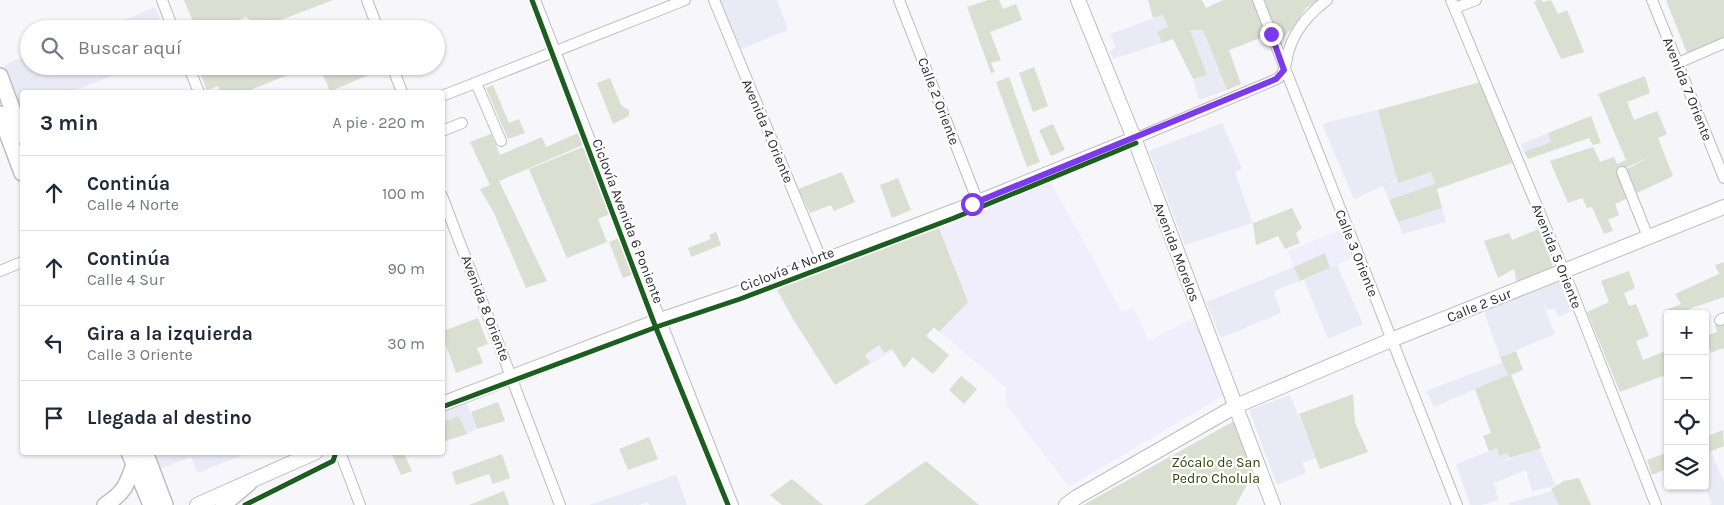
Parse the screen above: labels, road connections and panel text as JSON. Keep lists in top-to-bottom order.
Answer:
{
  "streets": {
    "main road": ["Avenida Morelos", "Calle 2 Sur"],
    "street": [
      "Avenida 7 Oriente",
      "Calle 2 Oriente",
      "Avenida 4 Oriente",
      "Calle 3 Oriente",
      "Avenida 5 Oriente",
      "Avenida 8 Oriente"
    ],
    "cycle path": ["Ciclovía Avenida 6 Poniente", "Ciclovía 4 Norte"]
  },
  "crossings": [
    ["Avenida Morelos", "Calle 2 Sur"],
    ["Calle 3 Oriente", "Calle 2 Sur"],
    ["Avenida 5 Oriente", "Calle 2 Sur"]
  ],
  "parks": ["Zócalo de San Pedro Cholula"],
  "page": {
    "search": "Buscar aquí",
    "heading": ["3 min", "A pie · 220 m"],
    "list": [
      ["Continúa", "Calle 4 Norte", "100 m"],
      ["Continúa", "Calle 4 Sur", "90 m"],
      ["Gira a la izquierda", "Calle 3 Oriente", "30 m"],
      "Llegada al destino"
    ],
    "map_buttons": ["+", "−"]
  }
}
